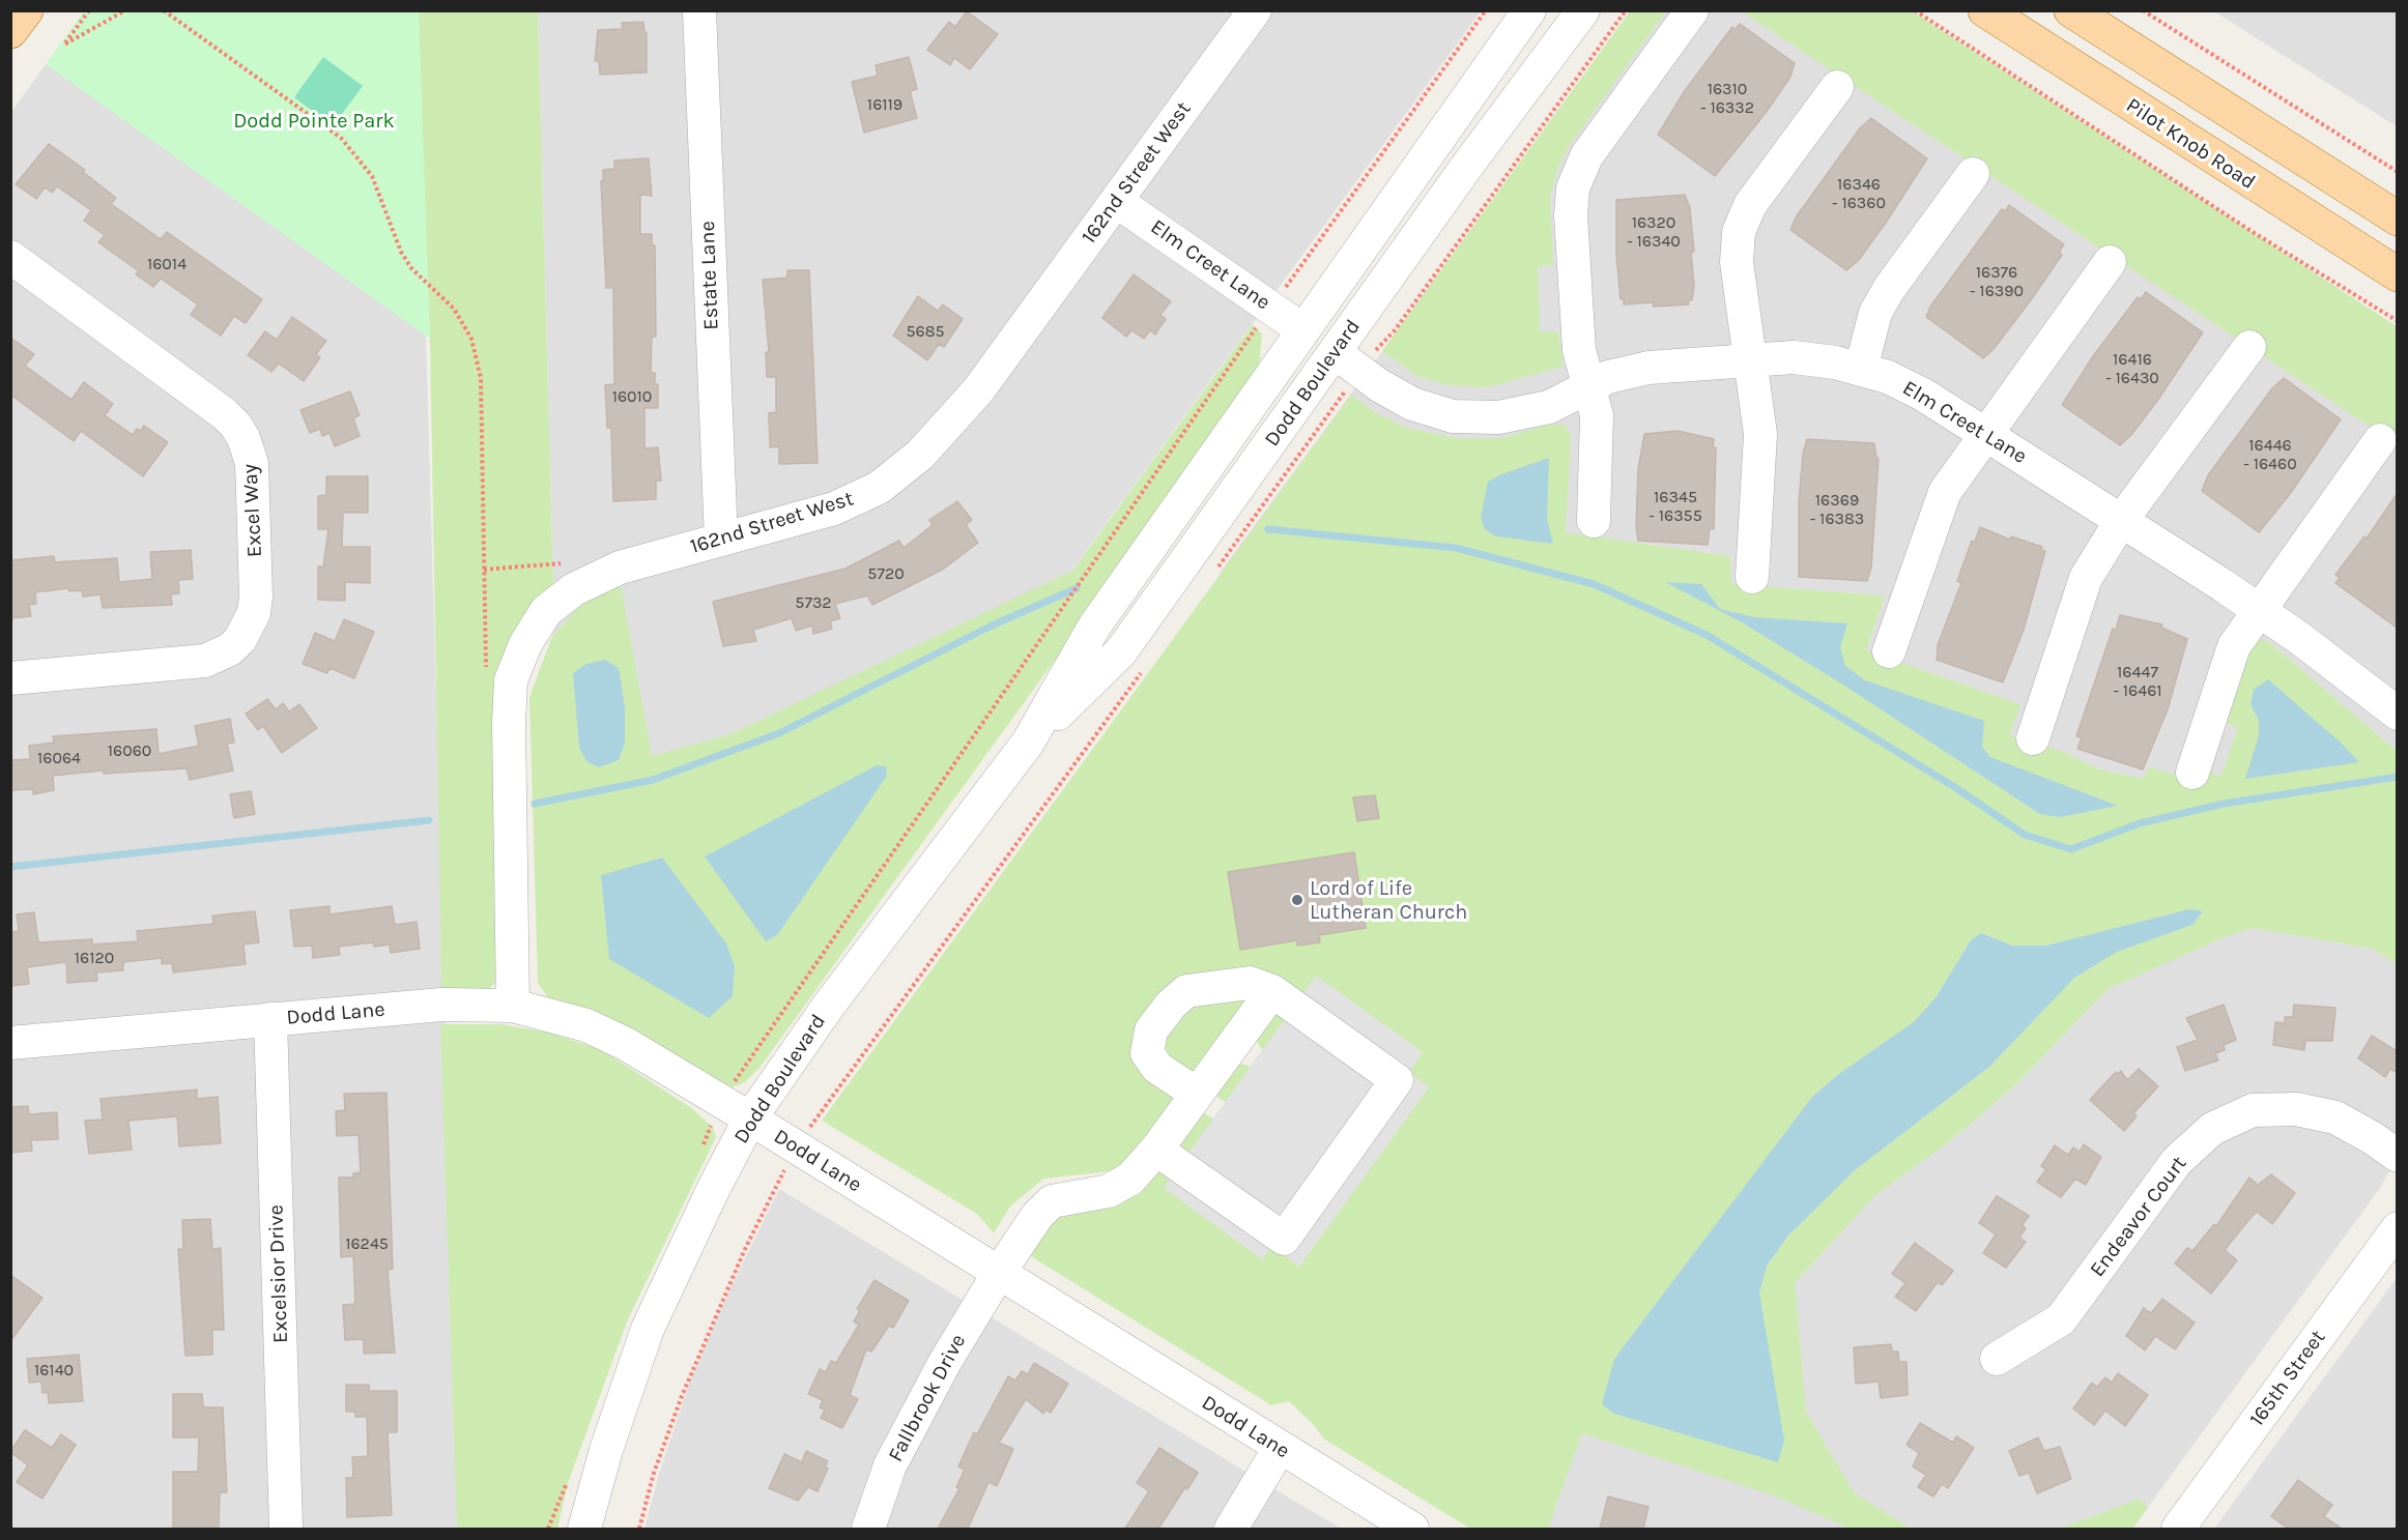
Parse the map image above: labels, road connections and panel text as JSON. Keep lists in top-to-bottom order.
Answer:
{
  "streets": {
    "main road": ["Pilot Knob Road"],
    "street": [
      "162nd Street West",
      "Elm Creet Lane",
      "Estate Lane",
      "Dodd Boulevard",
      "Excel Way",
      "Dodd Lane",
      "Endeavor Court",
      "Excelsior Drive",
      "165th Street",
      "Fallbrook Drive"
    ]
  },
  "crossings": [
    ["162nd Street West", "Elm Creet Lane"],
    ["162nd Street West", "Estate Lane"],
    ["162nd Street West", "Dodd Lane"],
    ["Elm Creet Lane", "Dodd Boulevard"],
    ["Dodd Boulevard", "Dodd Lane"],
    ["Dodd Lane", "Excelsior Drive"],
    ["Dodd Lane", "Fallbrook Drive"]
  ],
  "parks": ["Dodd Pointe Park"],
  "places": ["Lord of Life Lutheran Church"],
  "house_numbers": [
    "16310 - 16332",
    "16119",
    "16346 - 16360",
    "16320 - 16340",
    "16014",
    "16376 - 16390",
    "5685",
    "16416 - 16430",
    "16010",
    "16446 - 16460",
    "16345 - 16355",
    "16369 - 16383",
    "5720",
    "5732",
    "16447 - 16461",
    "16060",
    "16064",
    "16120",
    "16245",
    "16140"
  ]
}
